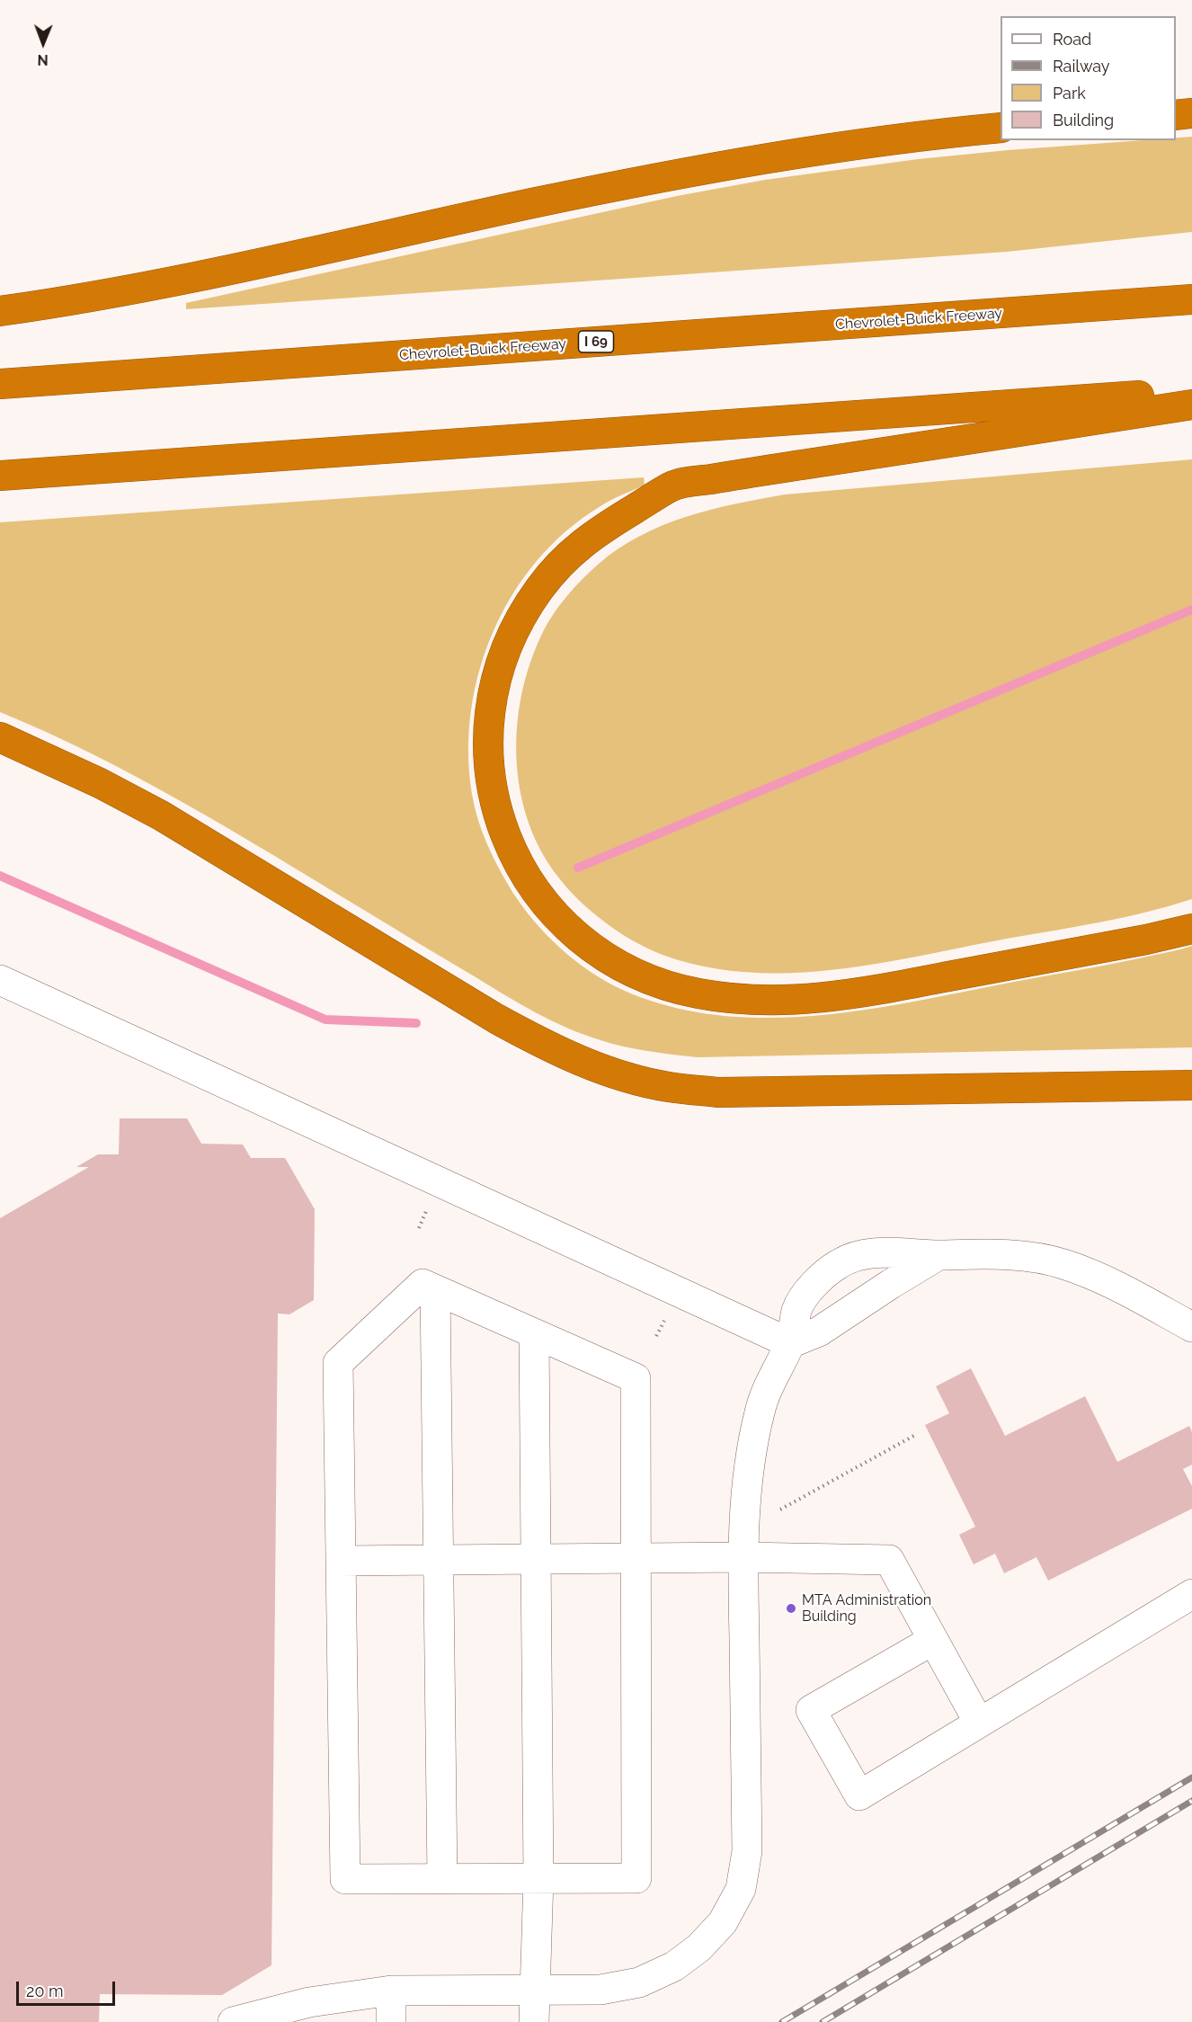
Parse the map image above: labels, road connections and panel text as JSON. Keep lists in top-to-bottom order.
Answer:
{
  "streets": {
    "highway": ["Chevrolet-Buick Freeway", "I 69"]
  },
  "places": ["MTA Administration Building"],
  "legend": [
    "Road",
    "Railway",
    "Park",
    "Building"
  ],
  "scale_bar": "20 m",
  "north": "bottom"
}
